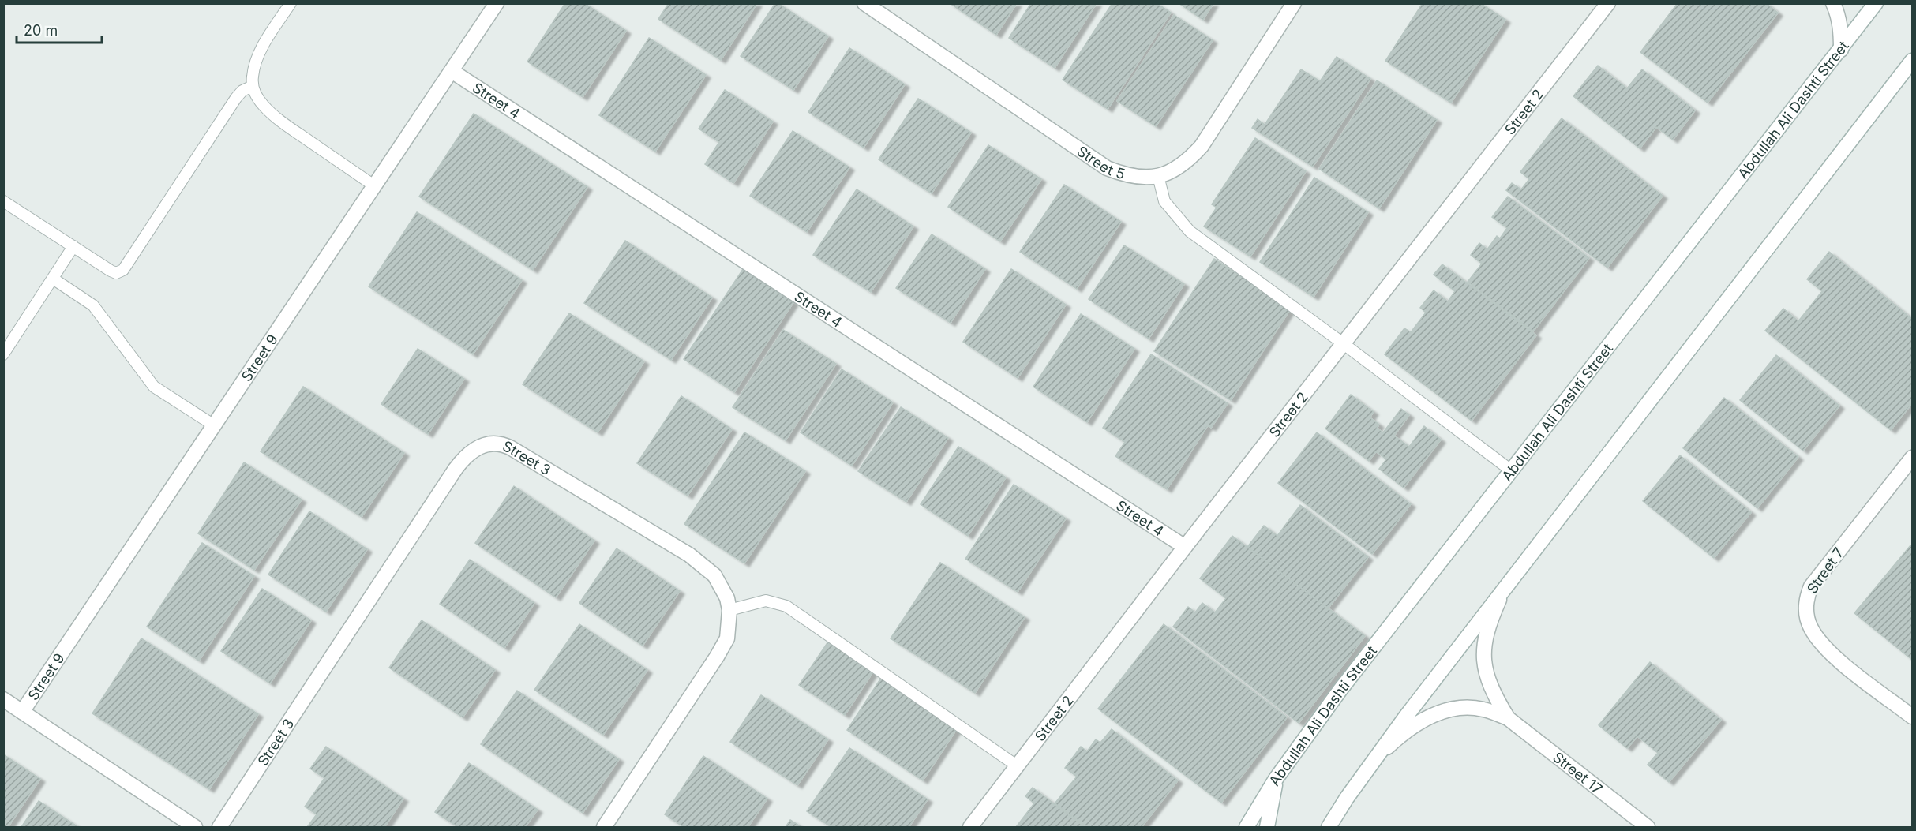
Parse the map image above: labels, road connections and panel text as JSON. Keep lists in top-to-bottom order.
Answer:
{
  "streets": {
    "street": [
      "Street 4",
      "Abdullah Ali Dashti Street",
      "Street 2",
      "Street 5",
      "Street 9",
      "Street 3",
      "Street 7",
      "Street 17"
    ]
  },
  "crossings": [
    ["Street 4", "Street 2"],
    ["Street 4", "Street 9"]
  ],
  "scale_bar": "20 m"
}
